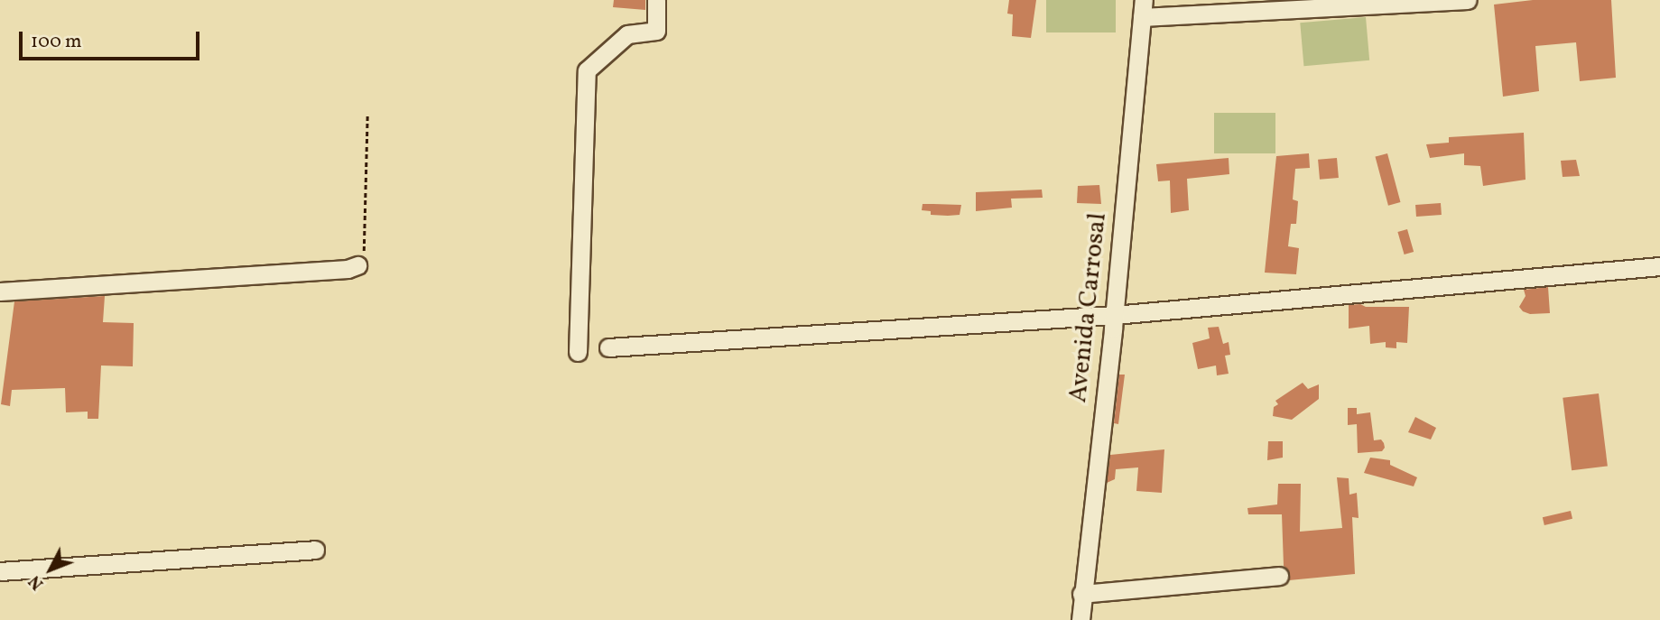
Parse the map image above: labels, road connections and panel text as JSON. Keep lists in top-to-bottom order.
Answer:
{
  "streets": {
    "street": ["Avenida Carrosal"]
  },
  "scale_bar": "100 m",
  "north": "bottom left"
}
